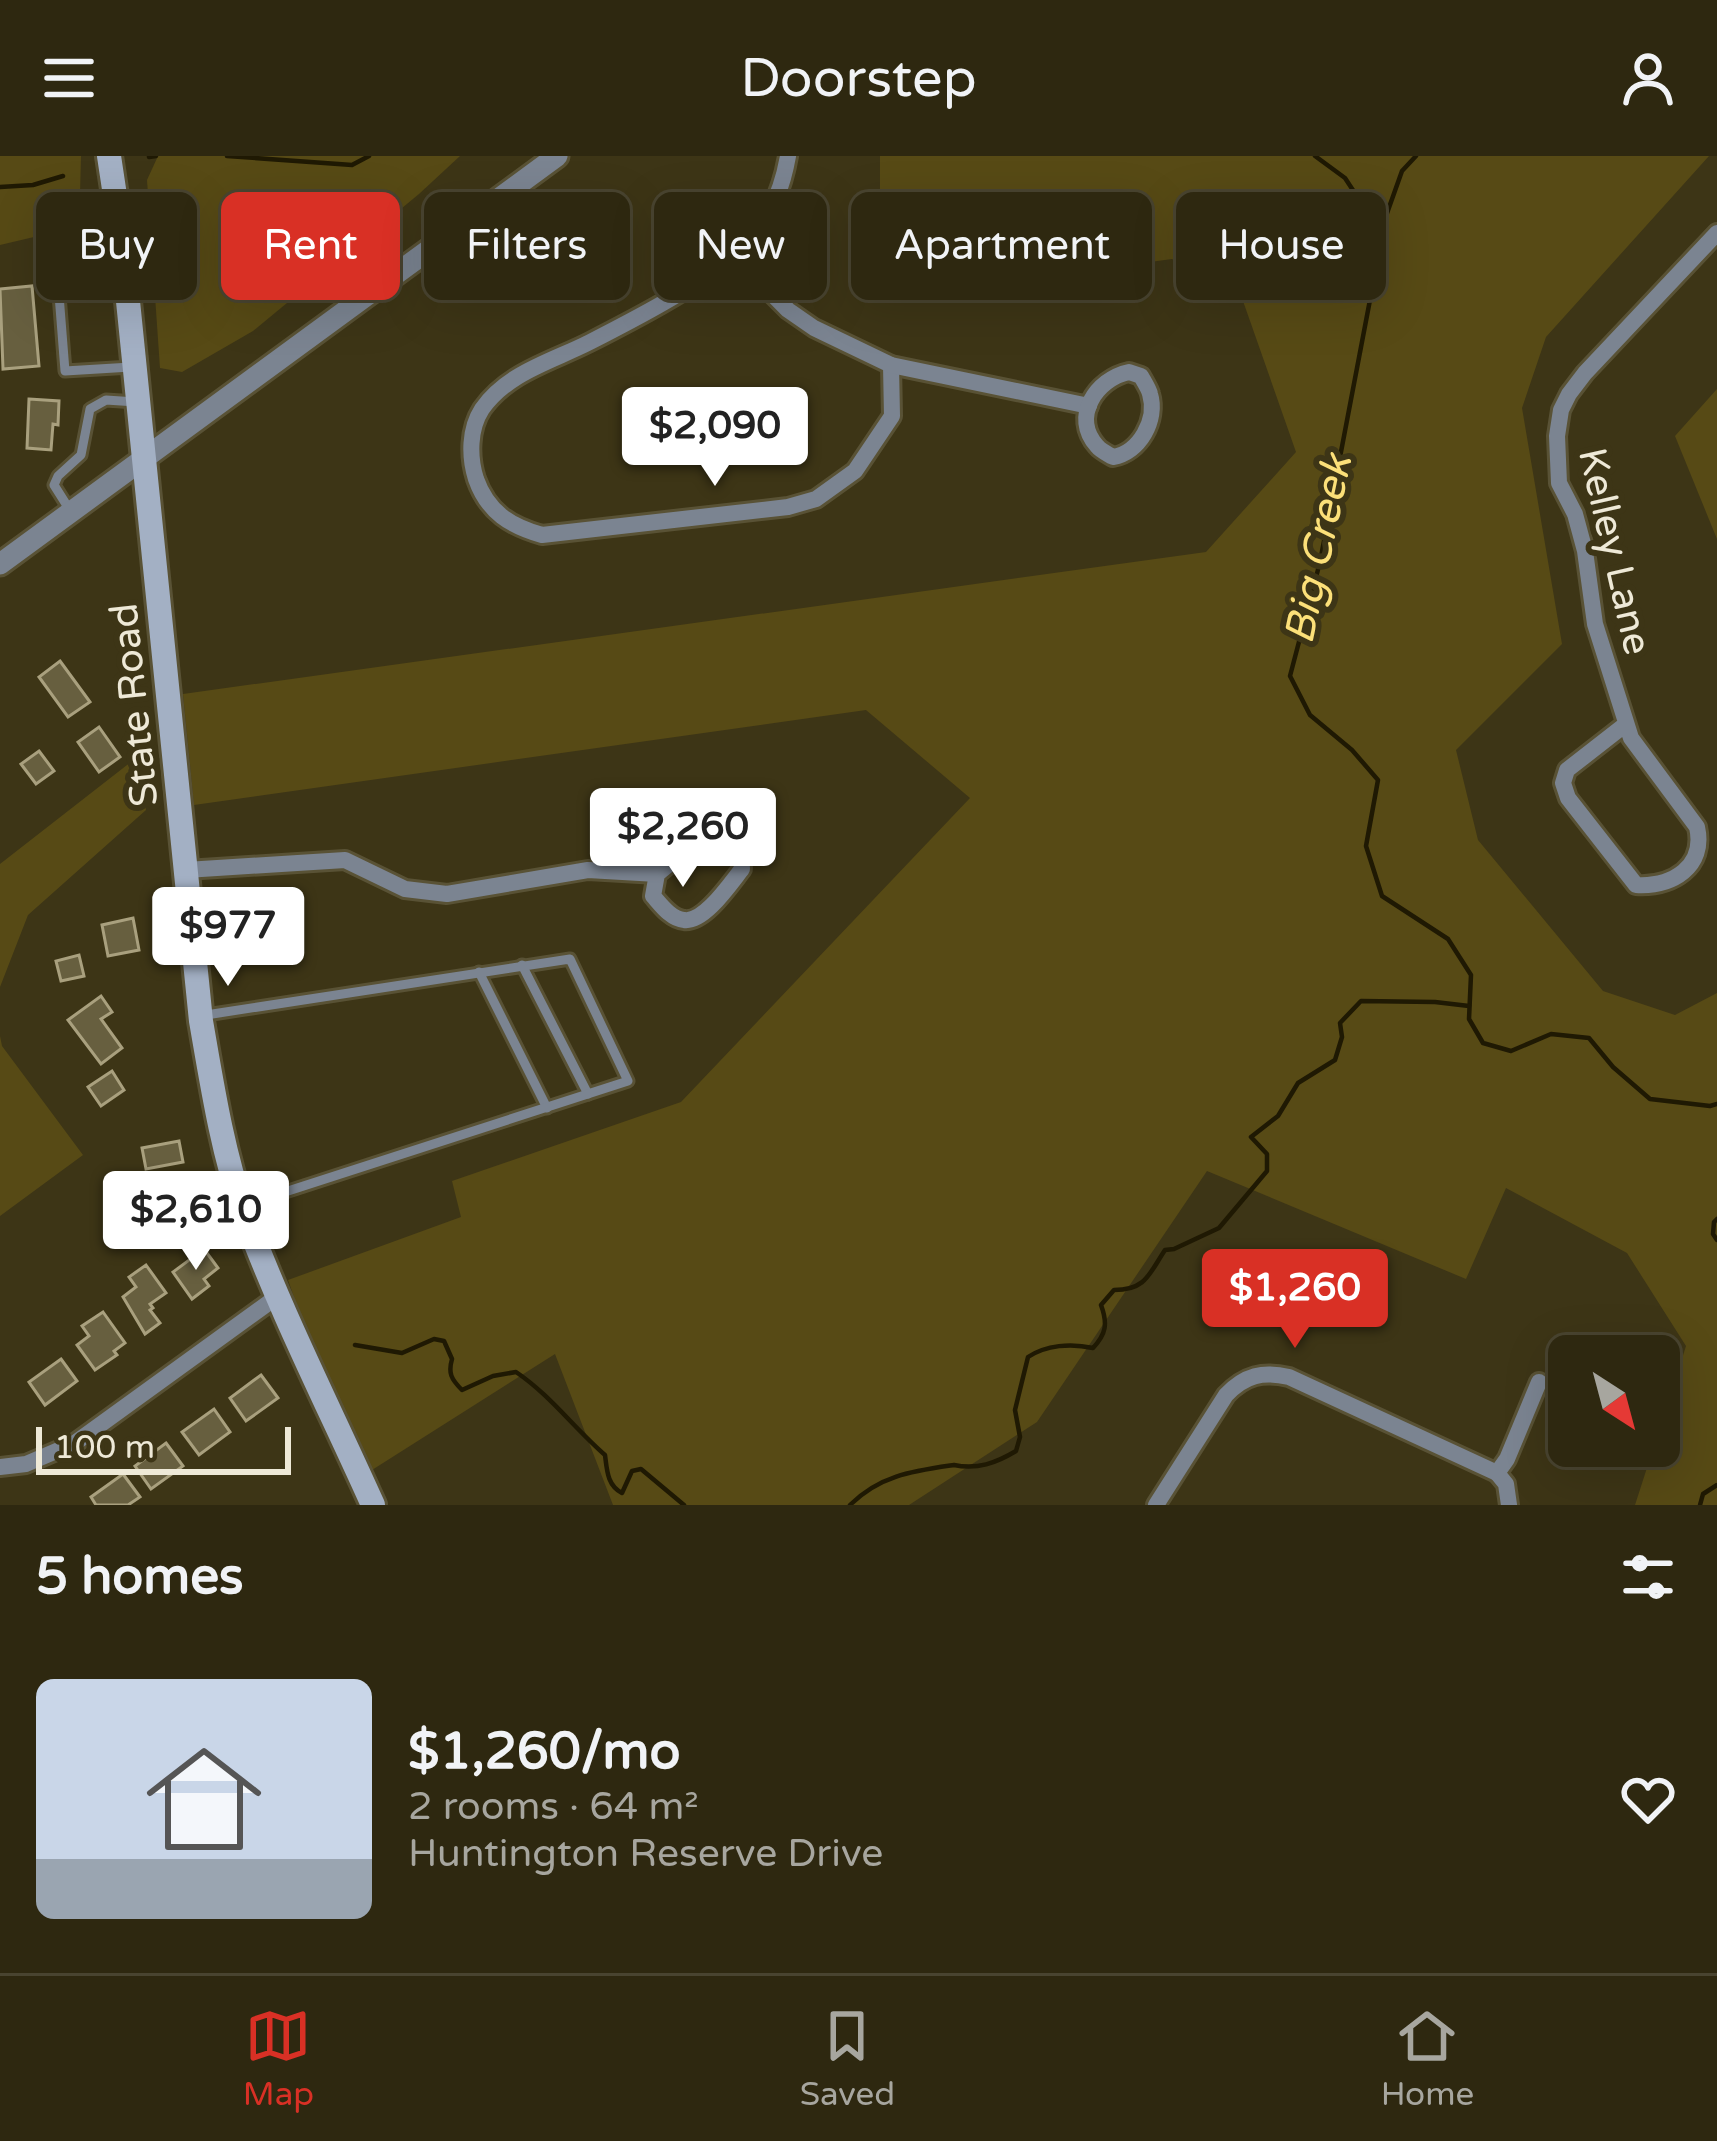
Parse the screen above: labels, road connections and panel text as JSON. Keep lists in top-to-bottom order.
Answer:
{
  "streets": {
    "main road": ["State Road"],
    "street": ["Kelley Lane"]
  },
  "water": ["Big Creek"],
  "scale_bar": "100 m",
  "north": "bottom right",
  "page": {
    "header": "Doorstep",
    "chip": [
      "Buy",
      "Rent",
      "Filters",
      "New",
      "Apartment",
      "House"
    ],
    "price": [
      "$2,090",
      "$2,260",
      "$977",
      "$2,610",
      "$1,260"
    ],
    "scale": "100 m",
    "heading": "5 homes",
    "list": [
      {
        "name": "$1,260/mo",
        "note": "2 rooms · 64 m² · Huntington Reserve Drive"
      }
    ],
    "tabs": ["Map", "Saved", "Home"]
  }
}
